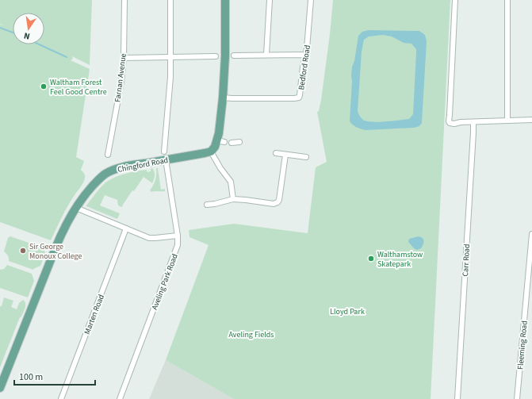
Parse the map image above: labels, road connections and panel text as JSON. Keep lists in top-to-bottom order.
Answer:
{
  "streets": {
    "main road": ["Chingford Road"],
    "street": [
      "Bedford Road",
      "Farnan Avenue",
      "Carr Road",
      "Aveling Park Road",
      "Marten Road",
      "Fleeming Road"
    ]
  },
  "crossings": [
    ["Chingford Road", "Aveling Park Road"]
  ],
  "parks": ["Lloyd Park", "Aveling Fields"],
  "places": ["Waltham Forest Feel Good Centre", "Sir George Monoux College", "Walthamstow Skatepark"],
  "scale_bar": "100 m",
  "north": "bottom"
}
